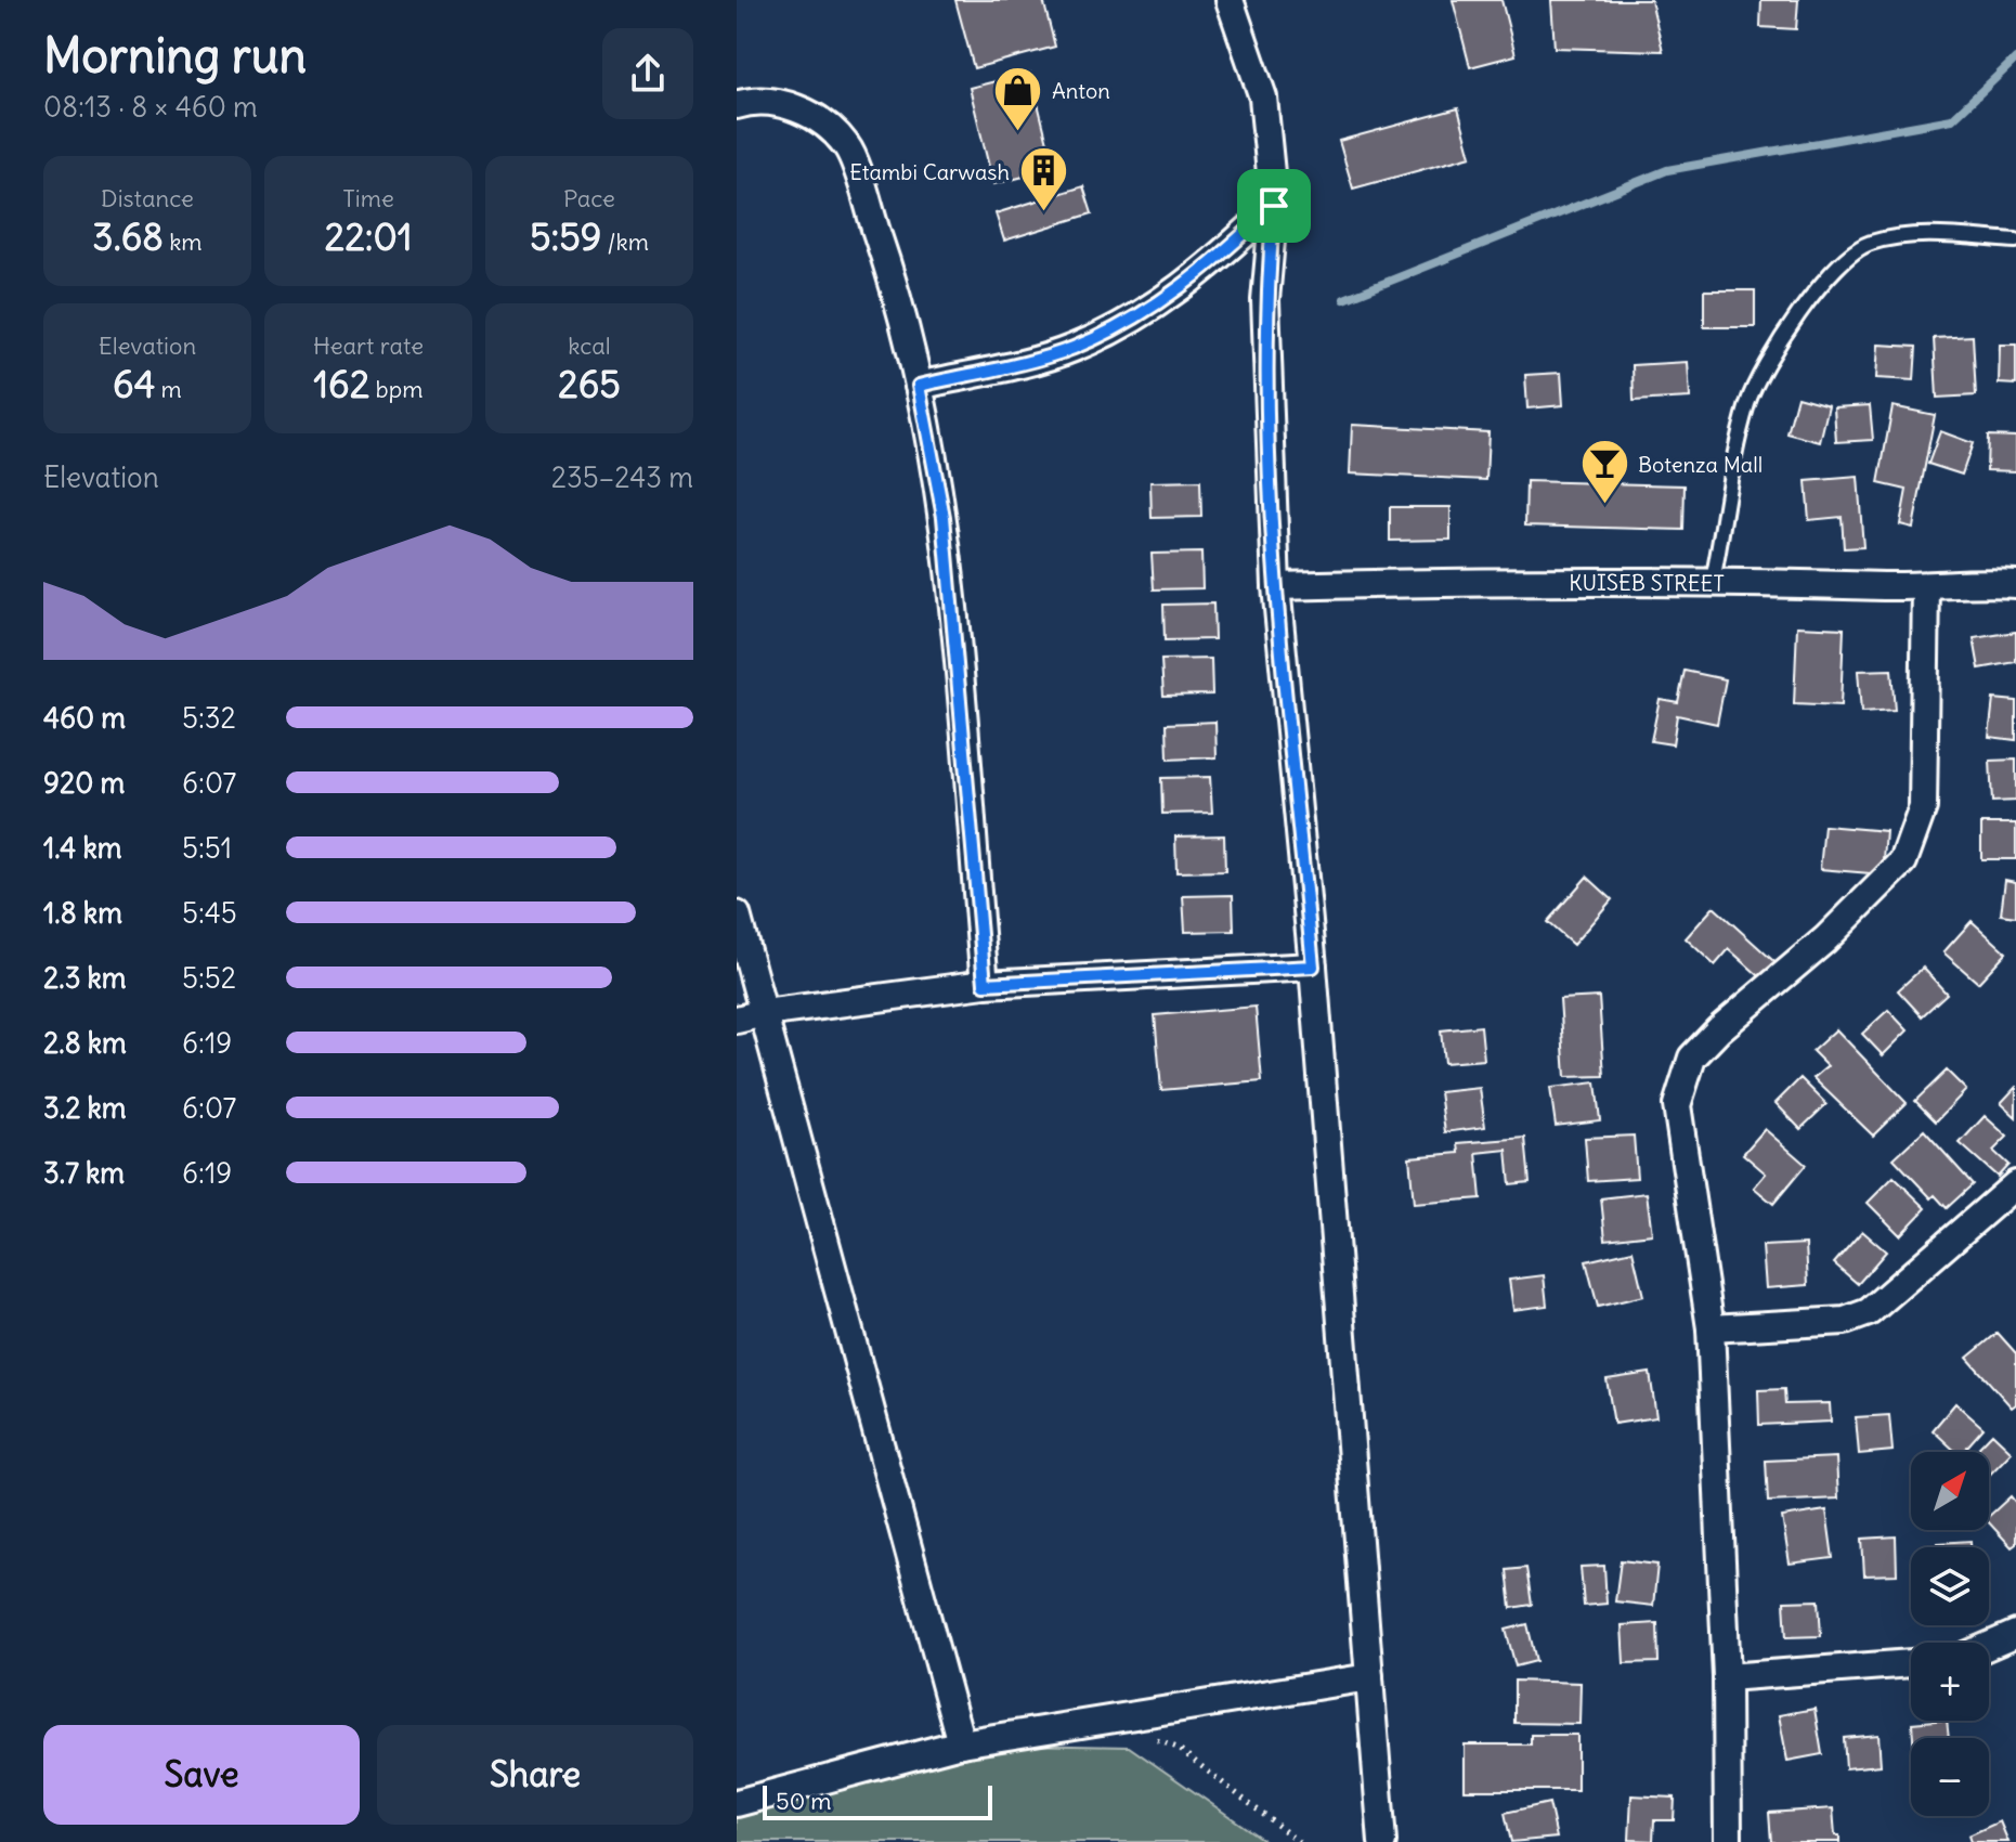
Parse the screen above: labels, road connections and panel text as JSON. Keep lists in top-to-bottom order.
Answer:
{
  "streets": {
    "street": ["KUISEB STREET"]
  },
  "places": {
    "shop": ["Anton"],
    "building": ["Etambi Carwash"],
    "bar": ["Botenza Mall"]
  },
  "scale_bar": "50 m",
  "north": "top right",
  "page": {
    "heading": ["Morning run", "08:13 · 8 × 460 m"],
    "stats": [
      ["Distance", "3.68 km"],
      ["Time", "22:01"],
      ["Pace", "5:59 /km"],
      ["Elevation", "64 m"],
      ["Heart rate", "162 bpm"],
      ["kcal", "265"]
    ],
    "chart": ["Elevation", "235–243 m"],
    "list": [
      {
        "name": "460 m",
        "note": "5:32"
      },
      {
        "name": "920 m",
        "note": "6:07"
      },
      {
        "name": "1.4 km",
        "note": "5:51"
      },
      {
        "name": "1.8 km",
        "note": "5:45"
      },
      {
        "name": "2.3 km",
        "note": "5:52"
      },
      {
        "name": "2.8 km",
        "note": "6:19"
      },
      {
        "name": "3.2 km",
        "note": "6:07"
      },
      {
        "name": "3.7 km",
        "note": "6:19"
      }
    ],
    "map_buttons": ["+", "−"],
    "buttons": ["Save", "Share"],
    "scale": "50 m"
  }
}
